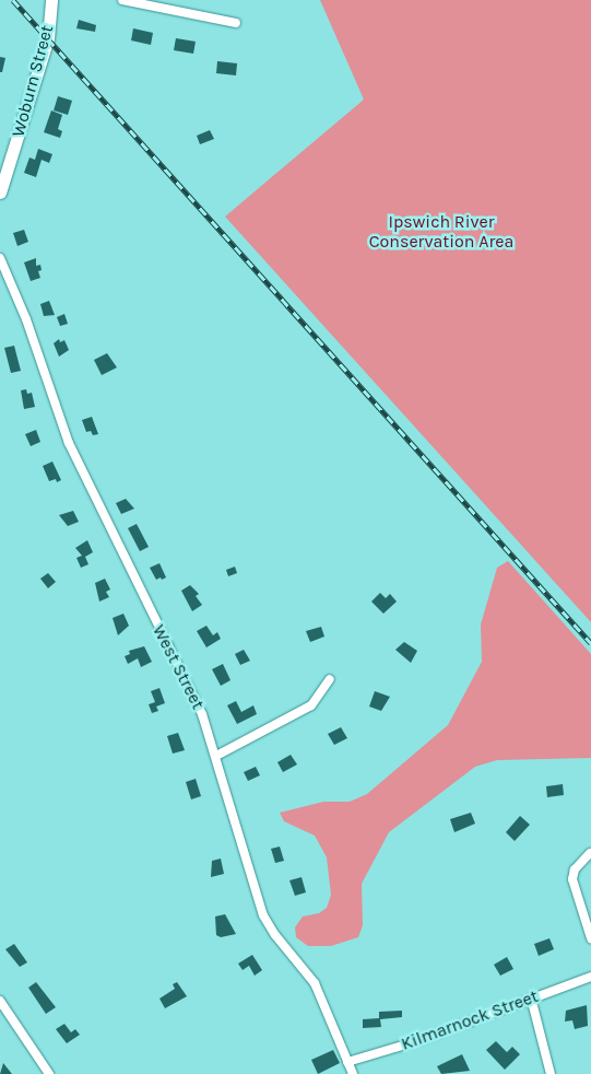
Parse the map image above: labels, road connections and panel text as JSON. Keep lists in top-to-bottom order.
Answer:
{
  "streets": {
    "street": ["Woburn Street", "West Street", "Kilmarnock Street"]
  },
  "crossings": [
    ["West Street", "Kilmarnock Street"]
  ],
  "parks": ["Ipswich River Conservation Area"]
}
